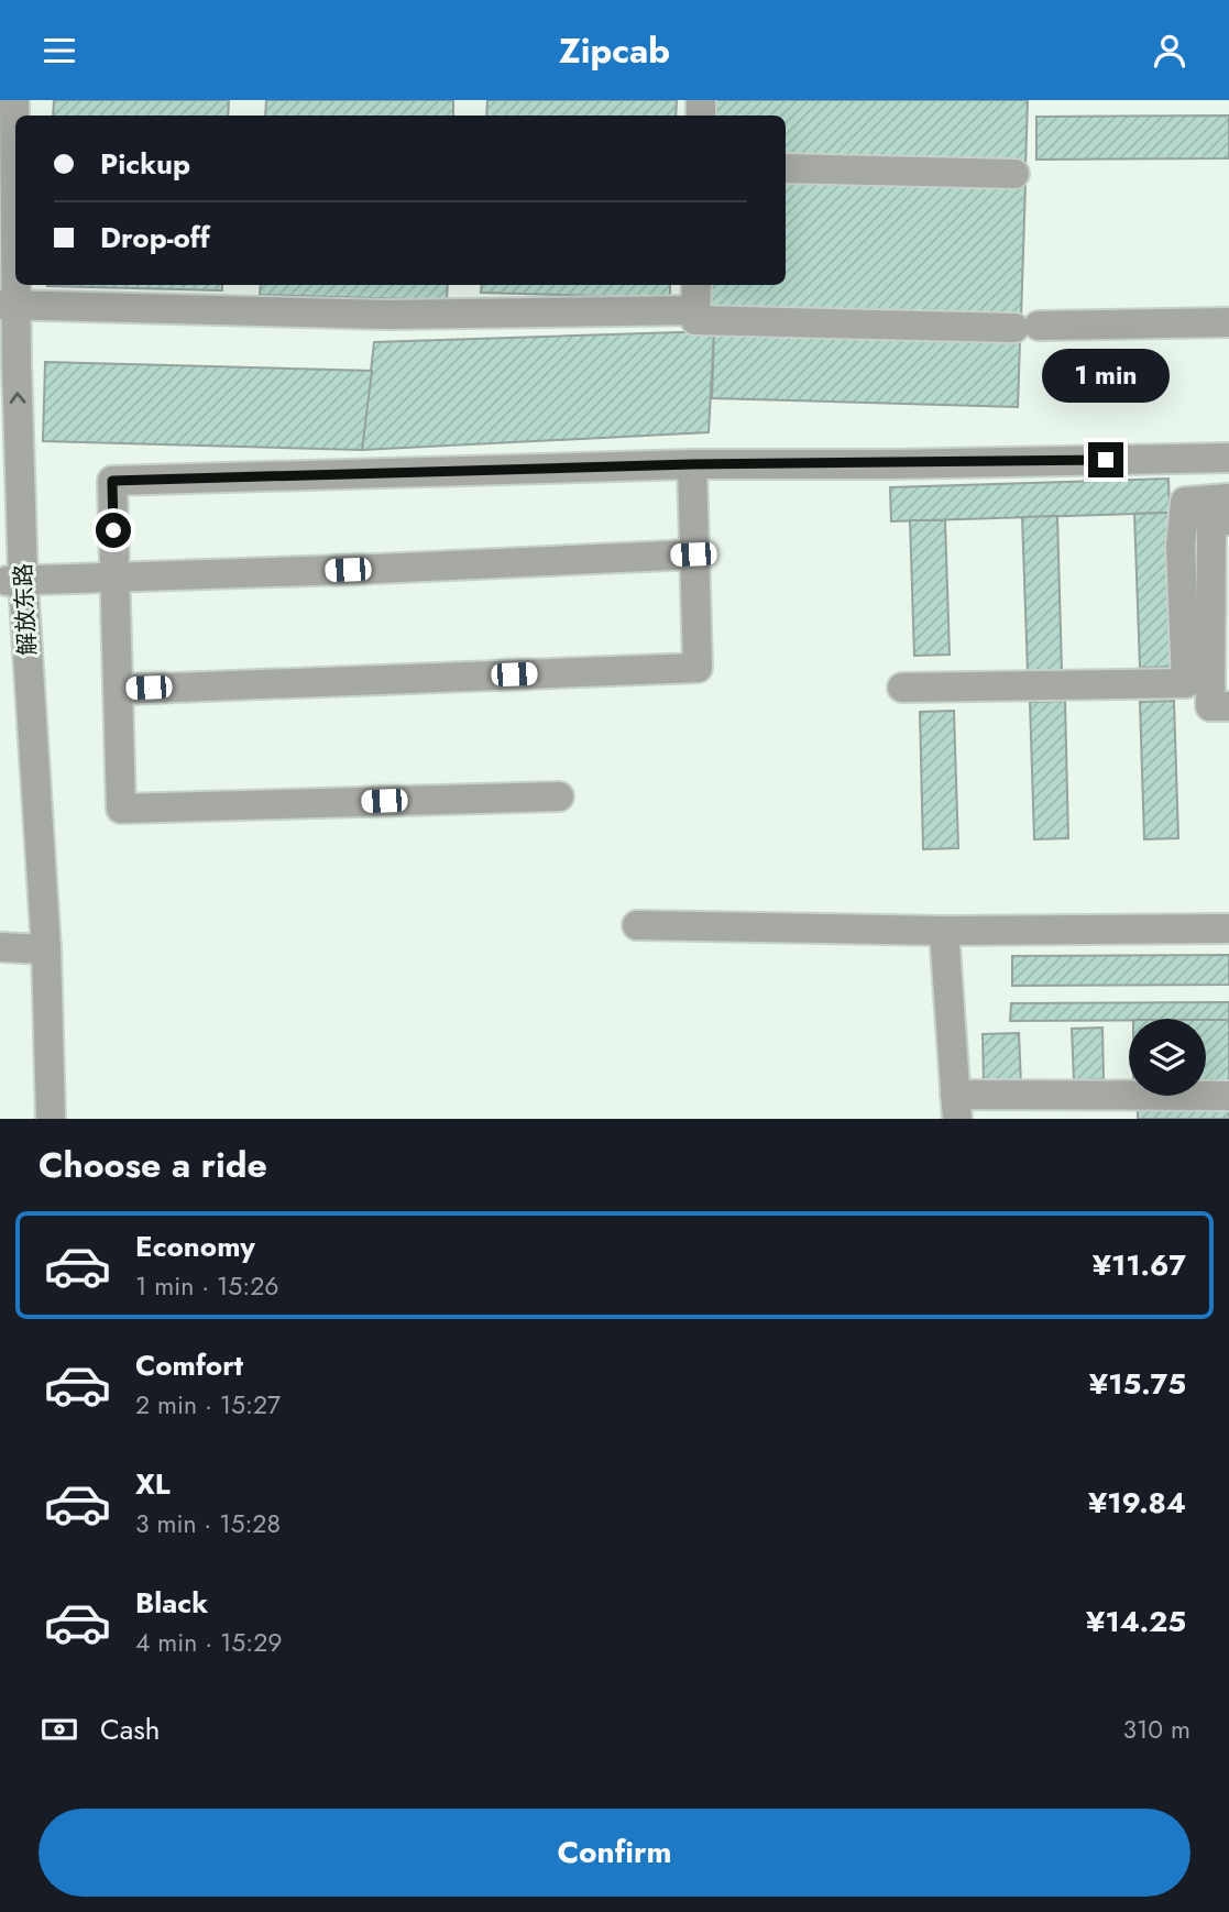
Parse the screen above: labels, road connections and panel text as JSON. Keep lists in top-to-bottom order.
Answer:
{
  "streets": {
    "street": ["解放东路"]
  },
  "page": {
    "header": "Zipcab",
    "banner": ["Pickup", "Drop-off"],
    "bubble": "1 min",
    "heading": "Choose a ride",
    "list": [
      {
        "name": "Economy",
        "note": "1 min · 15:26",
        "value": "¥11.67"
      },
      {
        "name": "Comfort",
        "note": "2 min · 15:27",
        "value": "¥15.75"
      },
      {
        "name": "XL",
        "note": "3 min · 15:28",
        "value": "¥19.84"
      },
      {
        "name": "Black",
        "note": "4 min · 15:29",
        "value": "¥14.25"
      }
    ],
    "pay": ["Cash", "310 m"],
    "buttons": "Confirm"
  }
}
